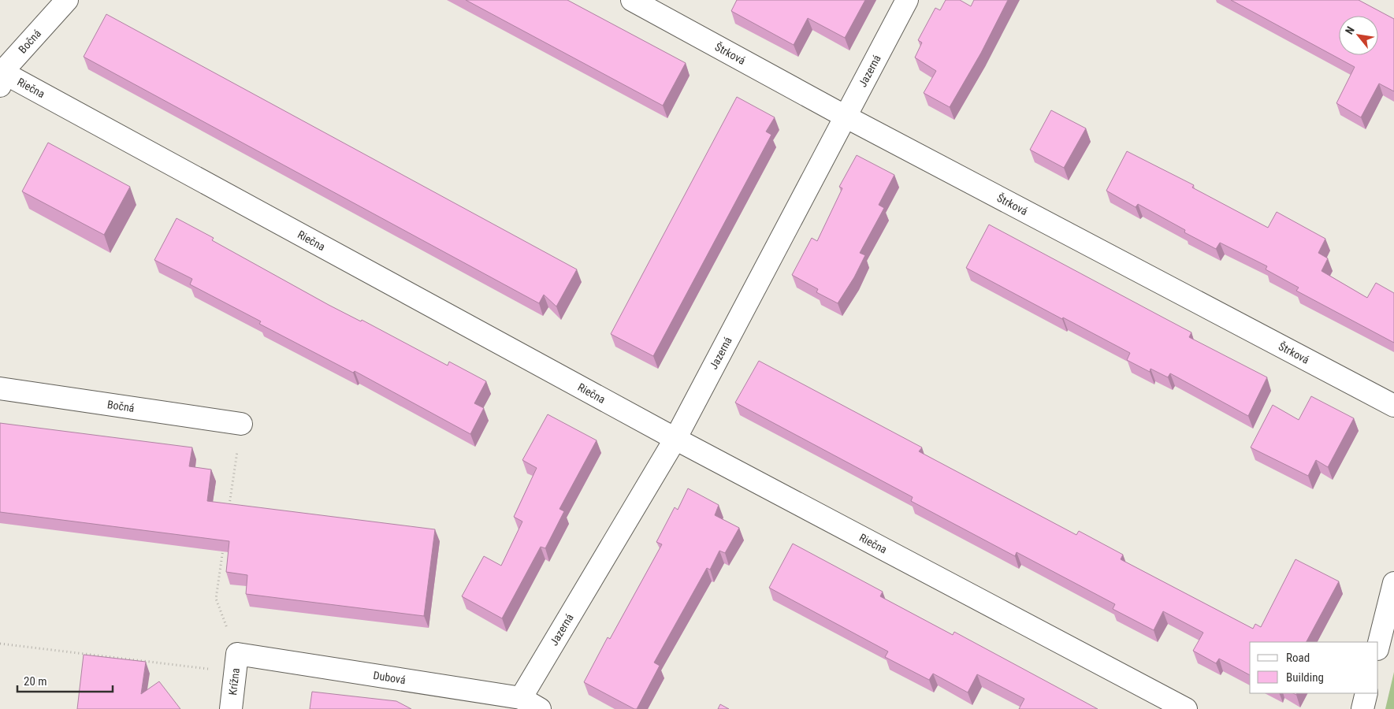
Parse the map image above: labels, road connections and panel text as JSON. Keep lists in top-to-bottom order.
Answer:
{
  "streets": {
    "street": [
      "Bočná",
      "Štrková",
      "Jazerná",
      "Riečna",
      "Dubová",
      "Krížna"
    ]
  },
  "crossings": [
    ["Bočná", "Riečna"],
    ["Štrková", "Jazerná"],
    ["Jazerná", "Riečna"],
    ["Jazerná", "Dubová"],
    ["Dubová", "Krížna"]
  ],
  "legend": ["Road", "Building"],
  "scale_bar": "20 m",
  "north": "top left"
}
